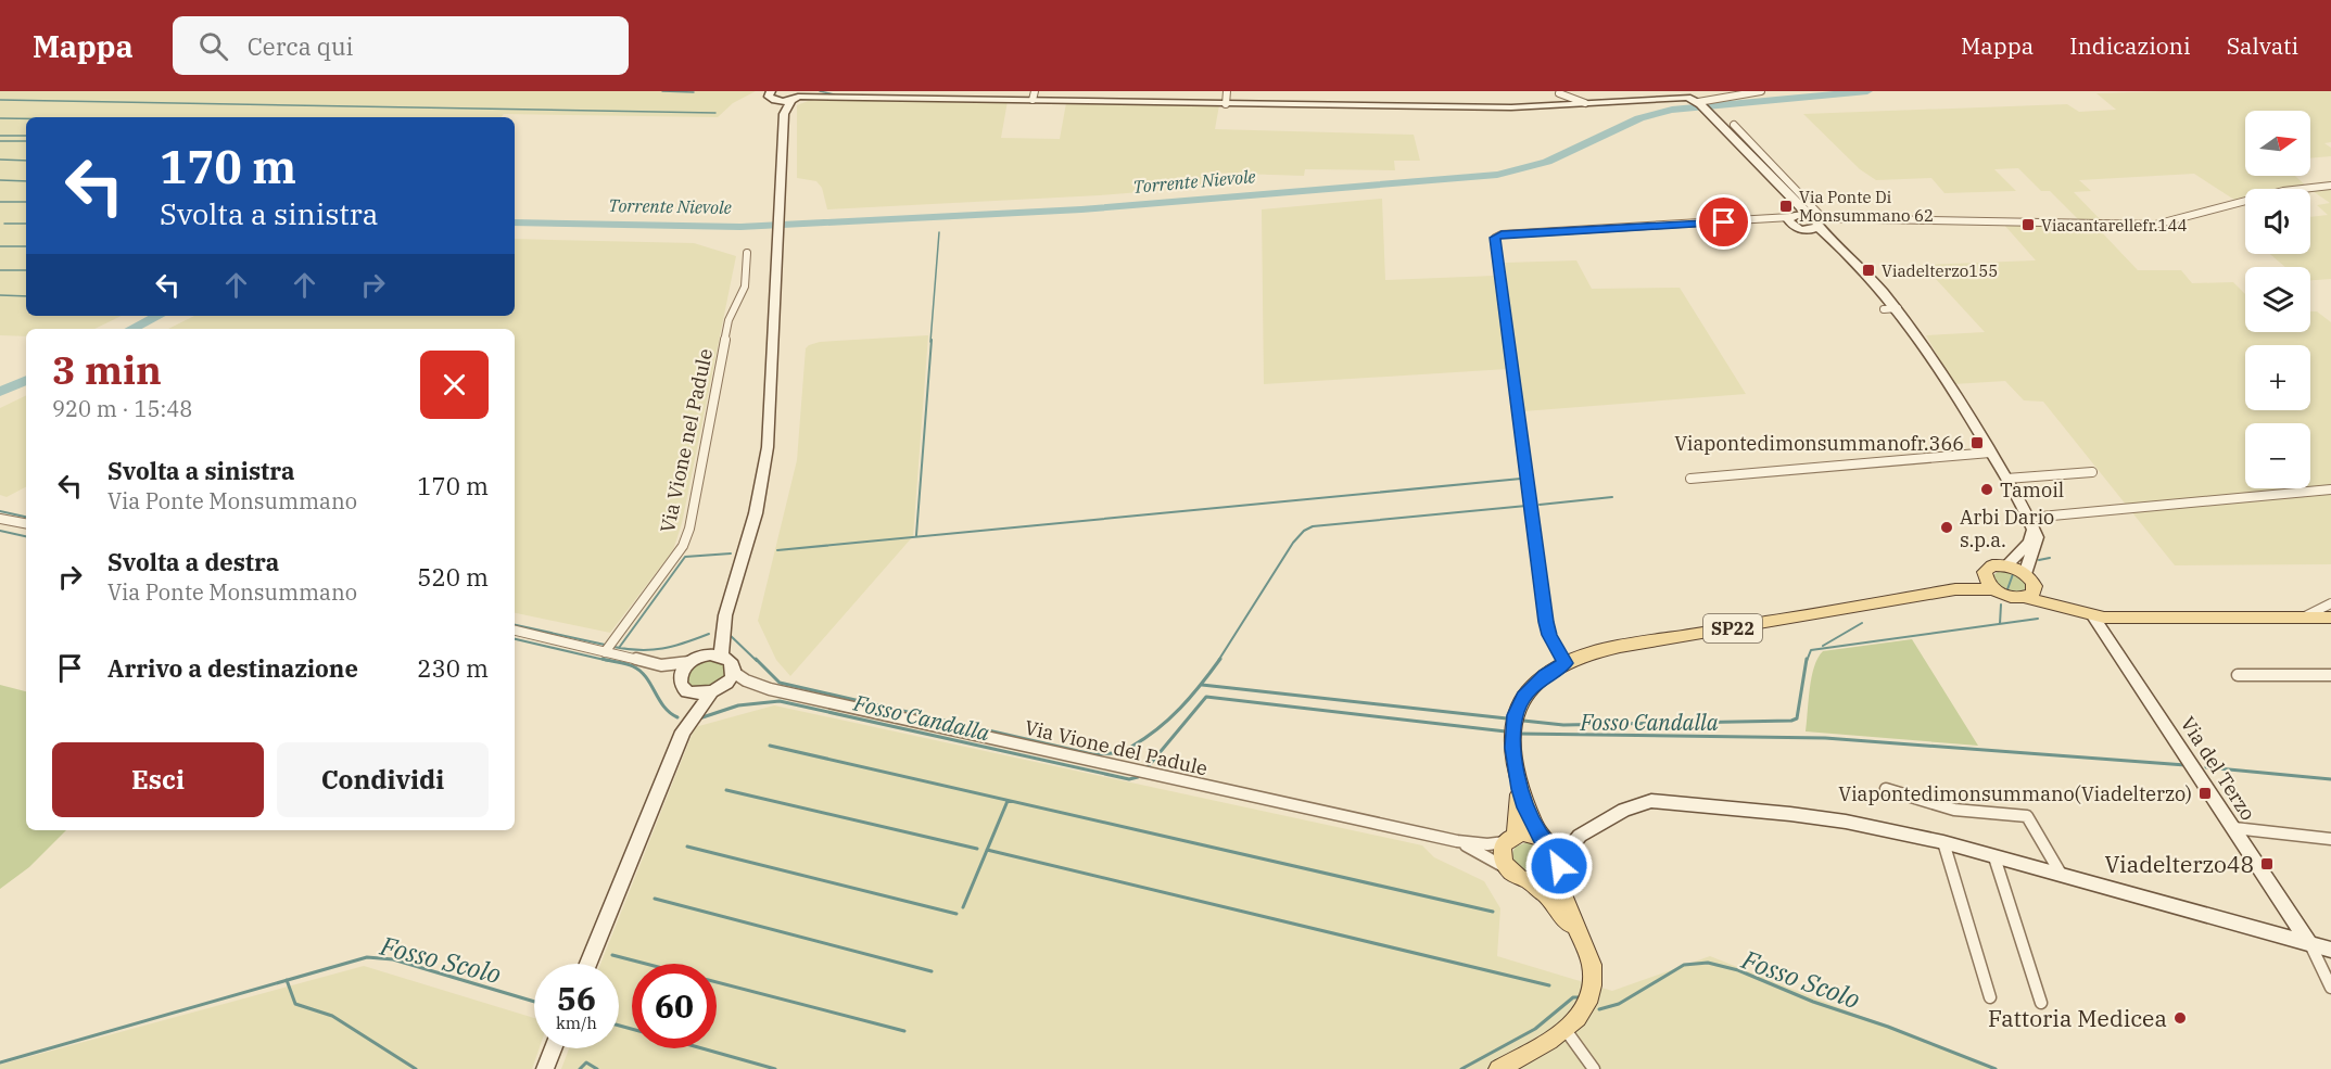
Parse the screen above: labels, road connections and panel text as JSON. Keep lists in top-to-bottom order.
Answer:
{
  "streets": {
    "main road": ["SP22"],
    "street": ["Via Vione nel Padule", "Via Vione del Padule", "Via del Terzo"]
  },
  "water": ["Torrente Nievole", "Fosso Candalla", "Fosso Scolo"],
  "places": {
    "transit": [
      "Via Ponte Di Monsummano 62",
      "Viacantarellefr.144",
      "Viadelterzo155",
      "Viapontedimonsummanofr.366",
      "Viapontedimonsummano(Viadelterzo)",
      "Viadelterzo48"
    ],
    "other": ["Tamoil", "Arbi Dario s.p.a.", "Fattoria Medicea"]
  },
  "north": "right",
  "page": {
    "header": "Mappa",
    "search": "Cerca qui",
    "nav": ["Mappa", "Indicazioni", "Salvati"],
    "map_buttons": ["+", "−"],
    "turn": ["170 m", "Svolta a sinistra"],
    "heading": ["3 min", "920 m · 15:48"],
    "list": [
      {
        "name": "Svolta a sinistra",
        "note": "Via Ponte Monsummano",
        "value": "170 m"
      },
      {
        "name": "Svolta a destra",
        "note": "Via Ponte Monsummano",
        "value": "520 m"
      },
      {
        "name": "Arrivo a destinazione",
        "value": "230 m"
      }
    ],
    "buttons": ["Esci", "Condividi"],
    "speed": "56 km/h",
    "limit": "60"
  }
}
